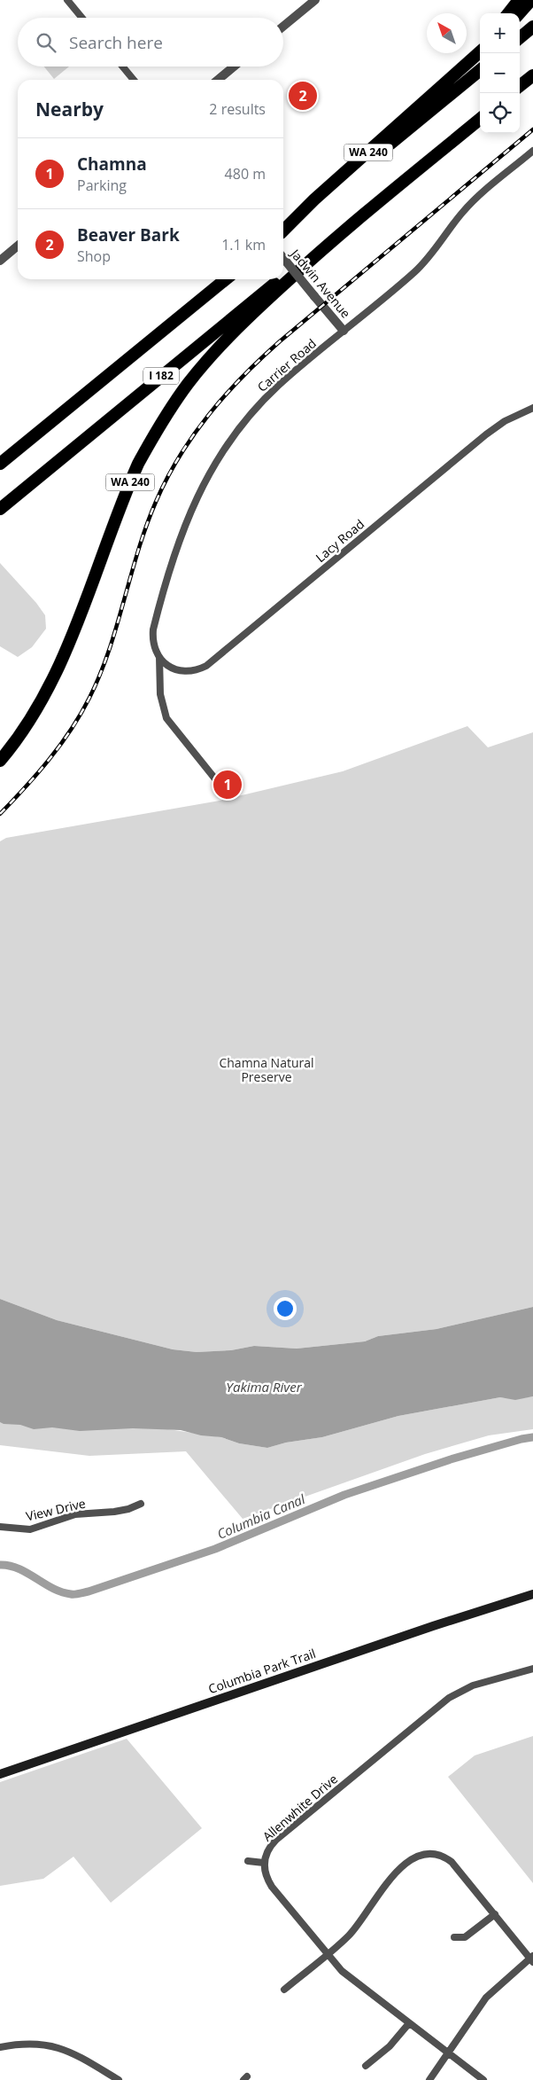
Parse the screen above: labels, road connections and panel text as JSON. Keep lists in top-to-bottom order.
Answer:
{
  "streets": {
    "highway": ["WA 240", "I 182"],
    "main road": ["Columbia Park Trail"],
    "street": [
      "Jadwin Avenue",
      "Carrier Road",
      "Lacy Road",
      "View Drive",
      "Allenwhite Drive"
    ]
  },
  "crossings": [
    ["WA 240", "I 182"],
    ["Jadwin Avenue", "Carrier Road"],
    ["Carrier Road", "Lacy Road"]
  ],
  "water": ["Yakima River", "Columbia Canal"],
  "parks": ["Chamna Natural Preserve"],
  "north": "top left",
  "page": {
    "map_buttons": ["+", "−"],
    "search": "Search here",
    "pins": ["2", "1"],
    "heading": ["Nearby", "2 results"],
    "list": [
      {
        "mark": "1",
        "name": "Chamna",
        "note": "Parking",
        "value": "480 m"
      },
      {
        "mark": "2",
        "name": "Beaver Bark",
        "note": "Shop",
        "value": "1.1 km"
      }
    ]
  }
}
